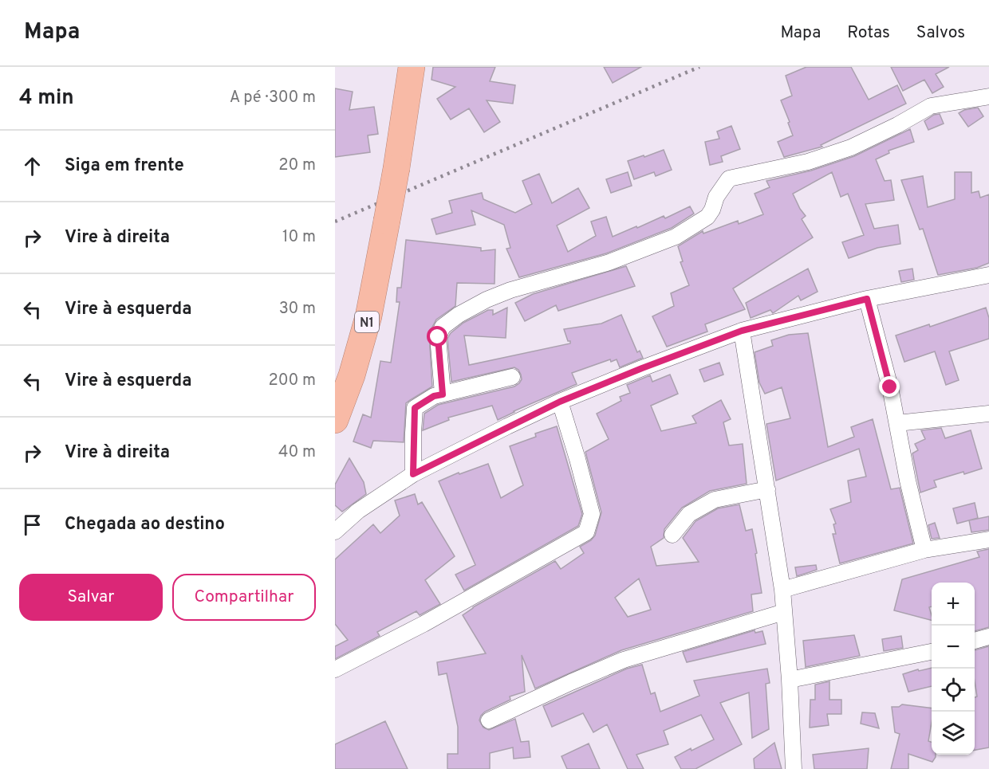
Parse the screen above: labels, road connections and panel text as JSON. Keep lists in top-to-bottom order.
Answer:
{
  "streets": {
    "highway": ["N1"]
  },
  "page": {
    "header": "Mapa",
    "nav": ["Mapa", "Rotas", "Salvos"],
    "heading": ["4 min", "A pé · 300 m"],
    "list": [
      ["Siga em frente", "20 m"],
      ["Vire à direita", "10 m"],
      ["Vire à esquerda", "30 m"],
      ["Vire à esquerda", "200 m"],
      ["Vire à direita", "40 m"],
      "Chegada ao destino"
    ],
    "buttons": ["Salvar", "Compartilhar"],
    "map_buttons": ["+", "−"]
  }
}
